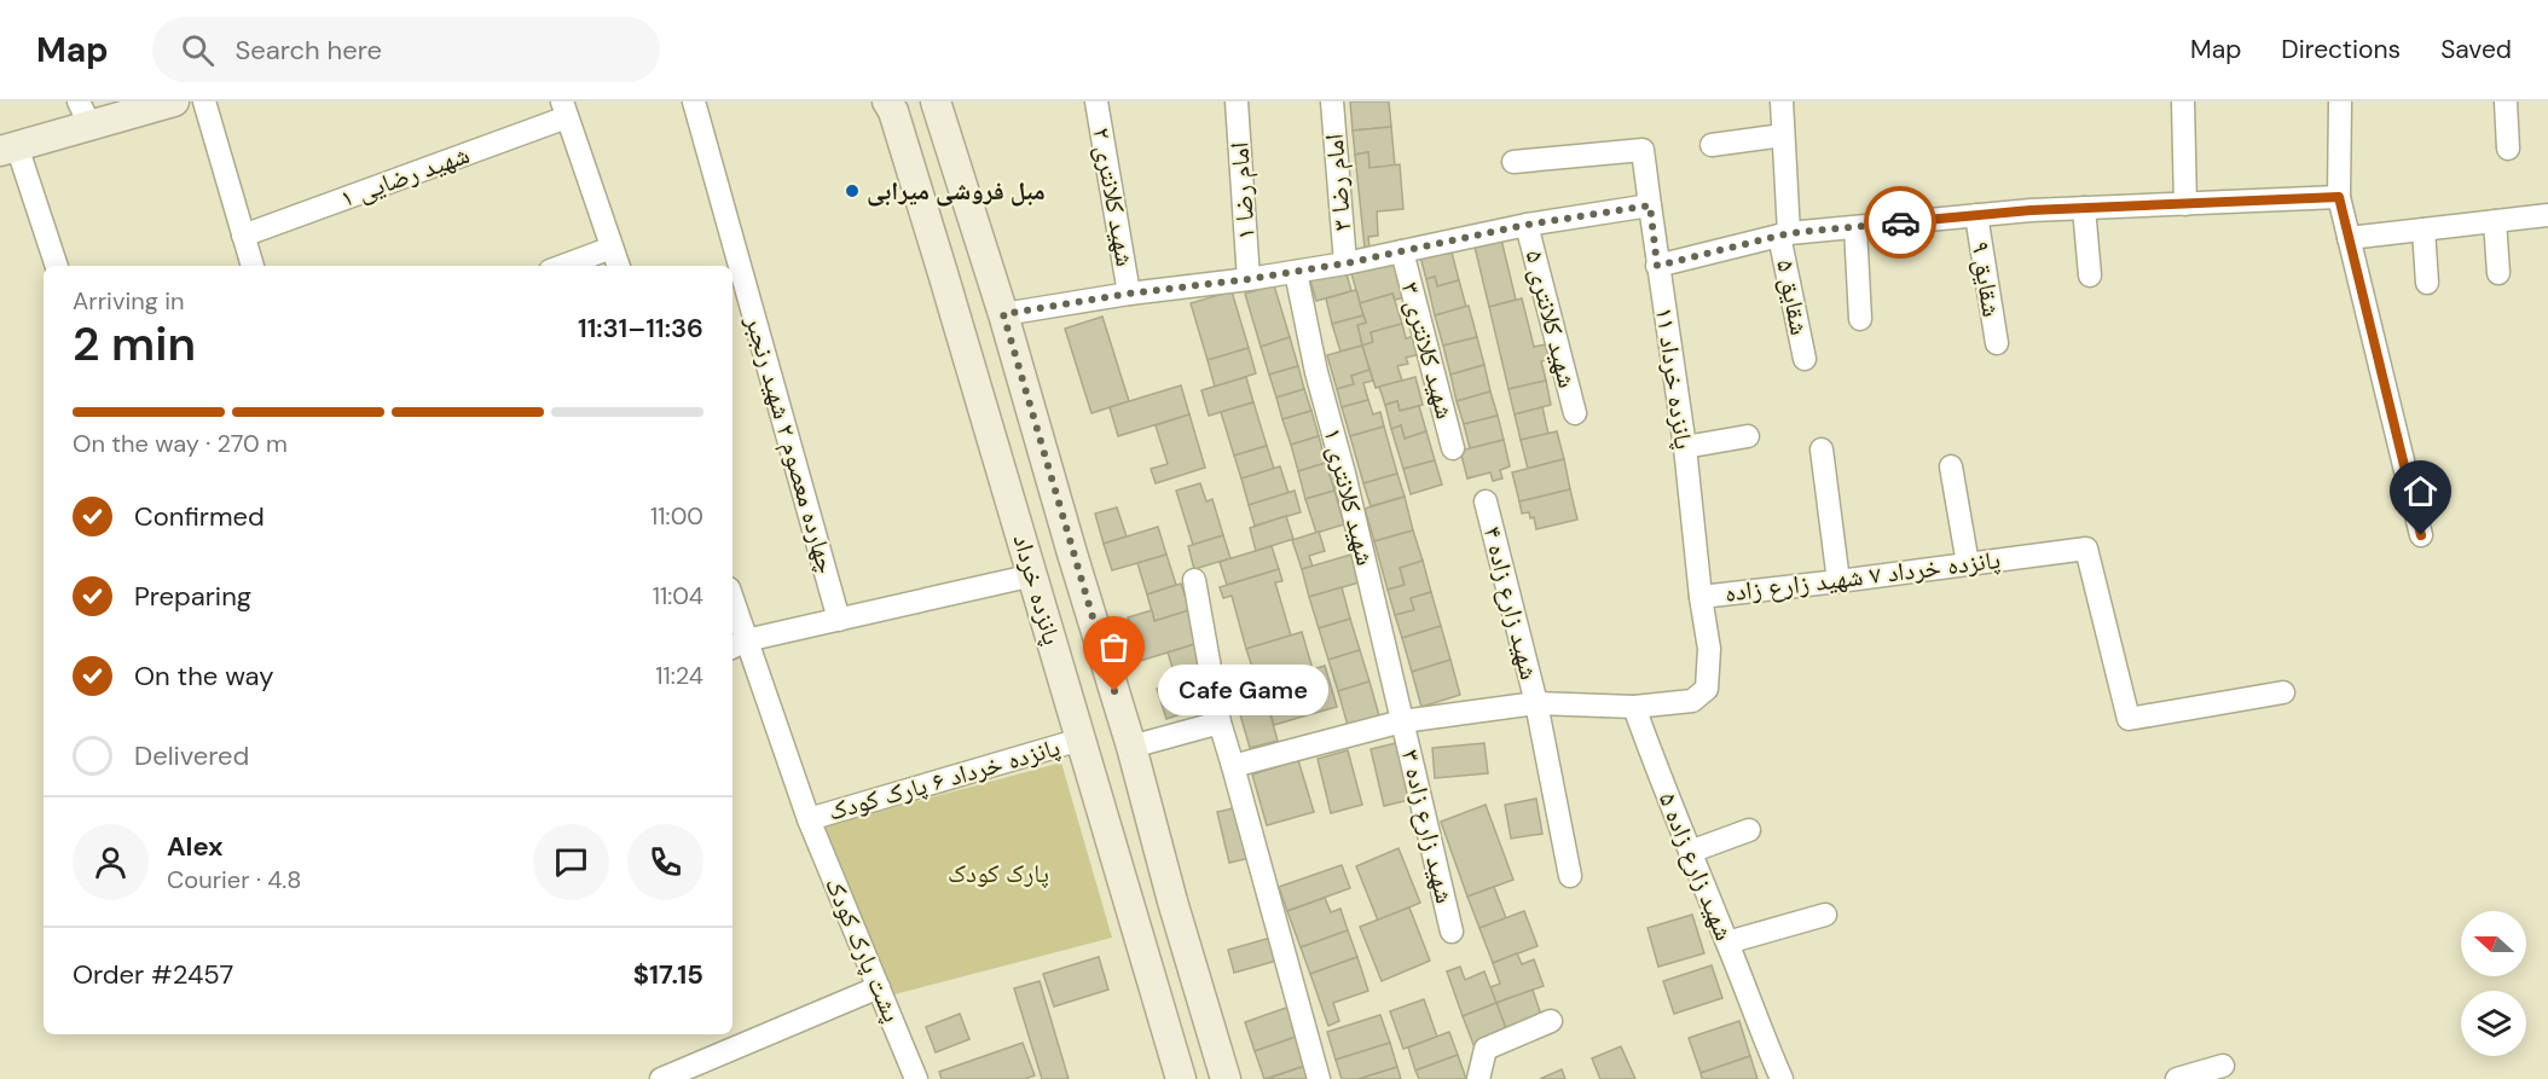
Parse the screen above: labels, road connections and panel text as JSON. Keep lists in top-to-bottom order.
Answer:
{
  "streets": {
    "main road": ["پانزده خرداد"],
    "street": [
      "شهید رضایی ۱",
      "امام رضا ۳",
      "امام رضا ۱",
      "شهید کلانتری ۲",
      "شقایق ۹",
      "شقایق ۵",
      "شهید کلانتری ۵",
      "شهید کلانتری ۳",
      "پانزده خرداد ۱۱",
      "چهارده معصوم ۲ شهید رنجبر",
      "شهید کلانتری ۱",
      "پانزده خرداد ۷ شهید زارع زاده",
      "شهید زارع زاده ۴",
      "پانزده خرداد ۶ پارک کودک",
      "شهید زارع زاده ۳",
      "شهید زارع زاده ۵",
      "پشت پارک کودک"
    ]
  },
  "crossings": [
    ["پانزده خرداد ۱۱", "پانزده خرداد ۷ شهید زارع زاده"],
    ["شهید کلانتری ۱", "پانزده خرداد ۷ شهید زارع زاده"],
    ["شهید کلانتری ۱", "شهید زارع زاده ۳"],
    ["پانزده خرداد ۷ شهید زارع زاده", "شهید زارع زاده ۴"],
    ["پانزده خرداد ۷ شهید زارع زاده", "شهید زارع زاده ۳"],
    ["پانزده خرداد ۷ شهید زارع زاده", "شهید زارع زاده ۵"],
    ["پانزده خرداد", "پانزده خرداد ۶ پارک کودک"],
    ["پانزده خرداد ۶ پارک کودک", "پشت پارک کودک"]
  ],
  "parks": ["پارک کودک"],
  "places": ["مبل فروشی میرابی", "Cafe Game"],
  "north": "left",
  "page": {
    "header": "Map",
    "search": "Search here",
    "nav": ["Map", "Directions", "Saved"],
    "heading": ["2 min", "Arriving in", "11:31–11:36"],
    "panel": [
      "Alex",
      "Courier · 4.8",
      "Order #2457",
      "$17.15"
    ],
    "bar": "On the way · 270 m",
    "list": [
      ["Confirmed", "11:00"],
      ["Preparing", "11:04"],
      ["On the way", "11:24"],
      "Delivered"
    ],
    "bubble": "Cafe Game"
  }
}
